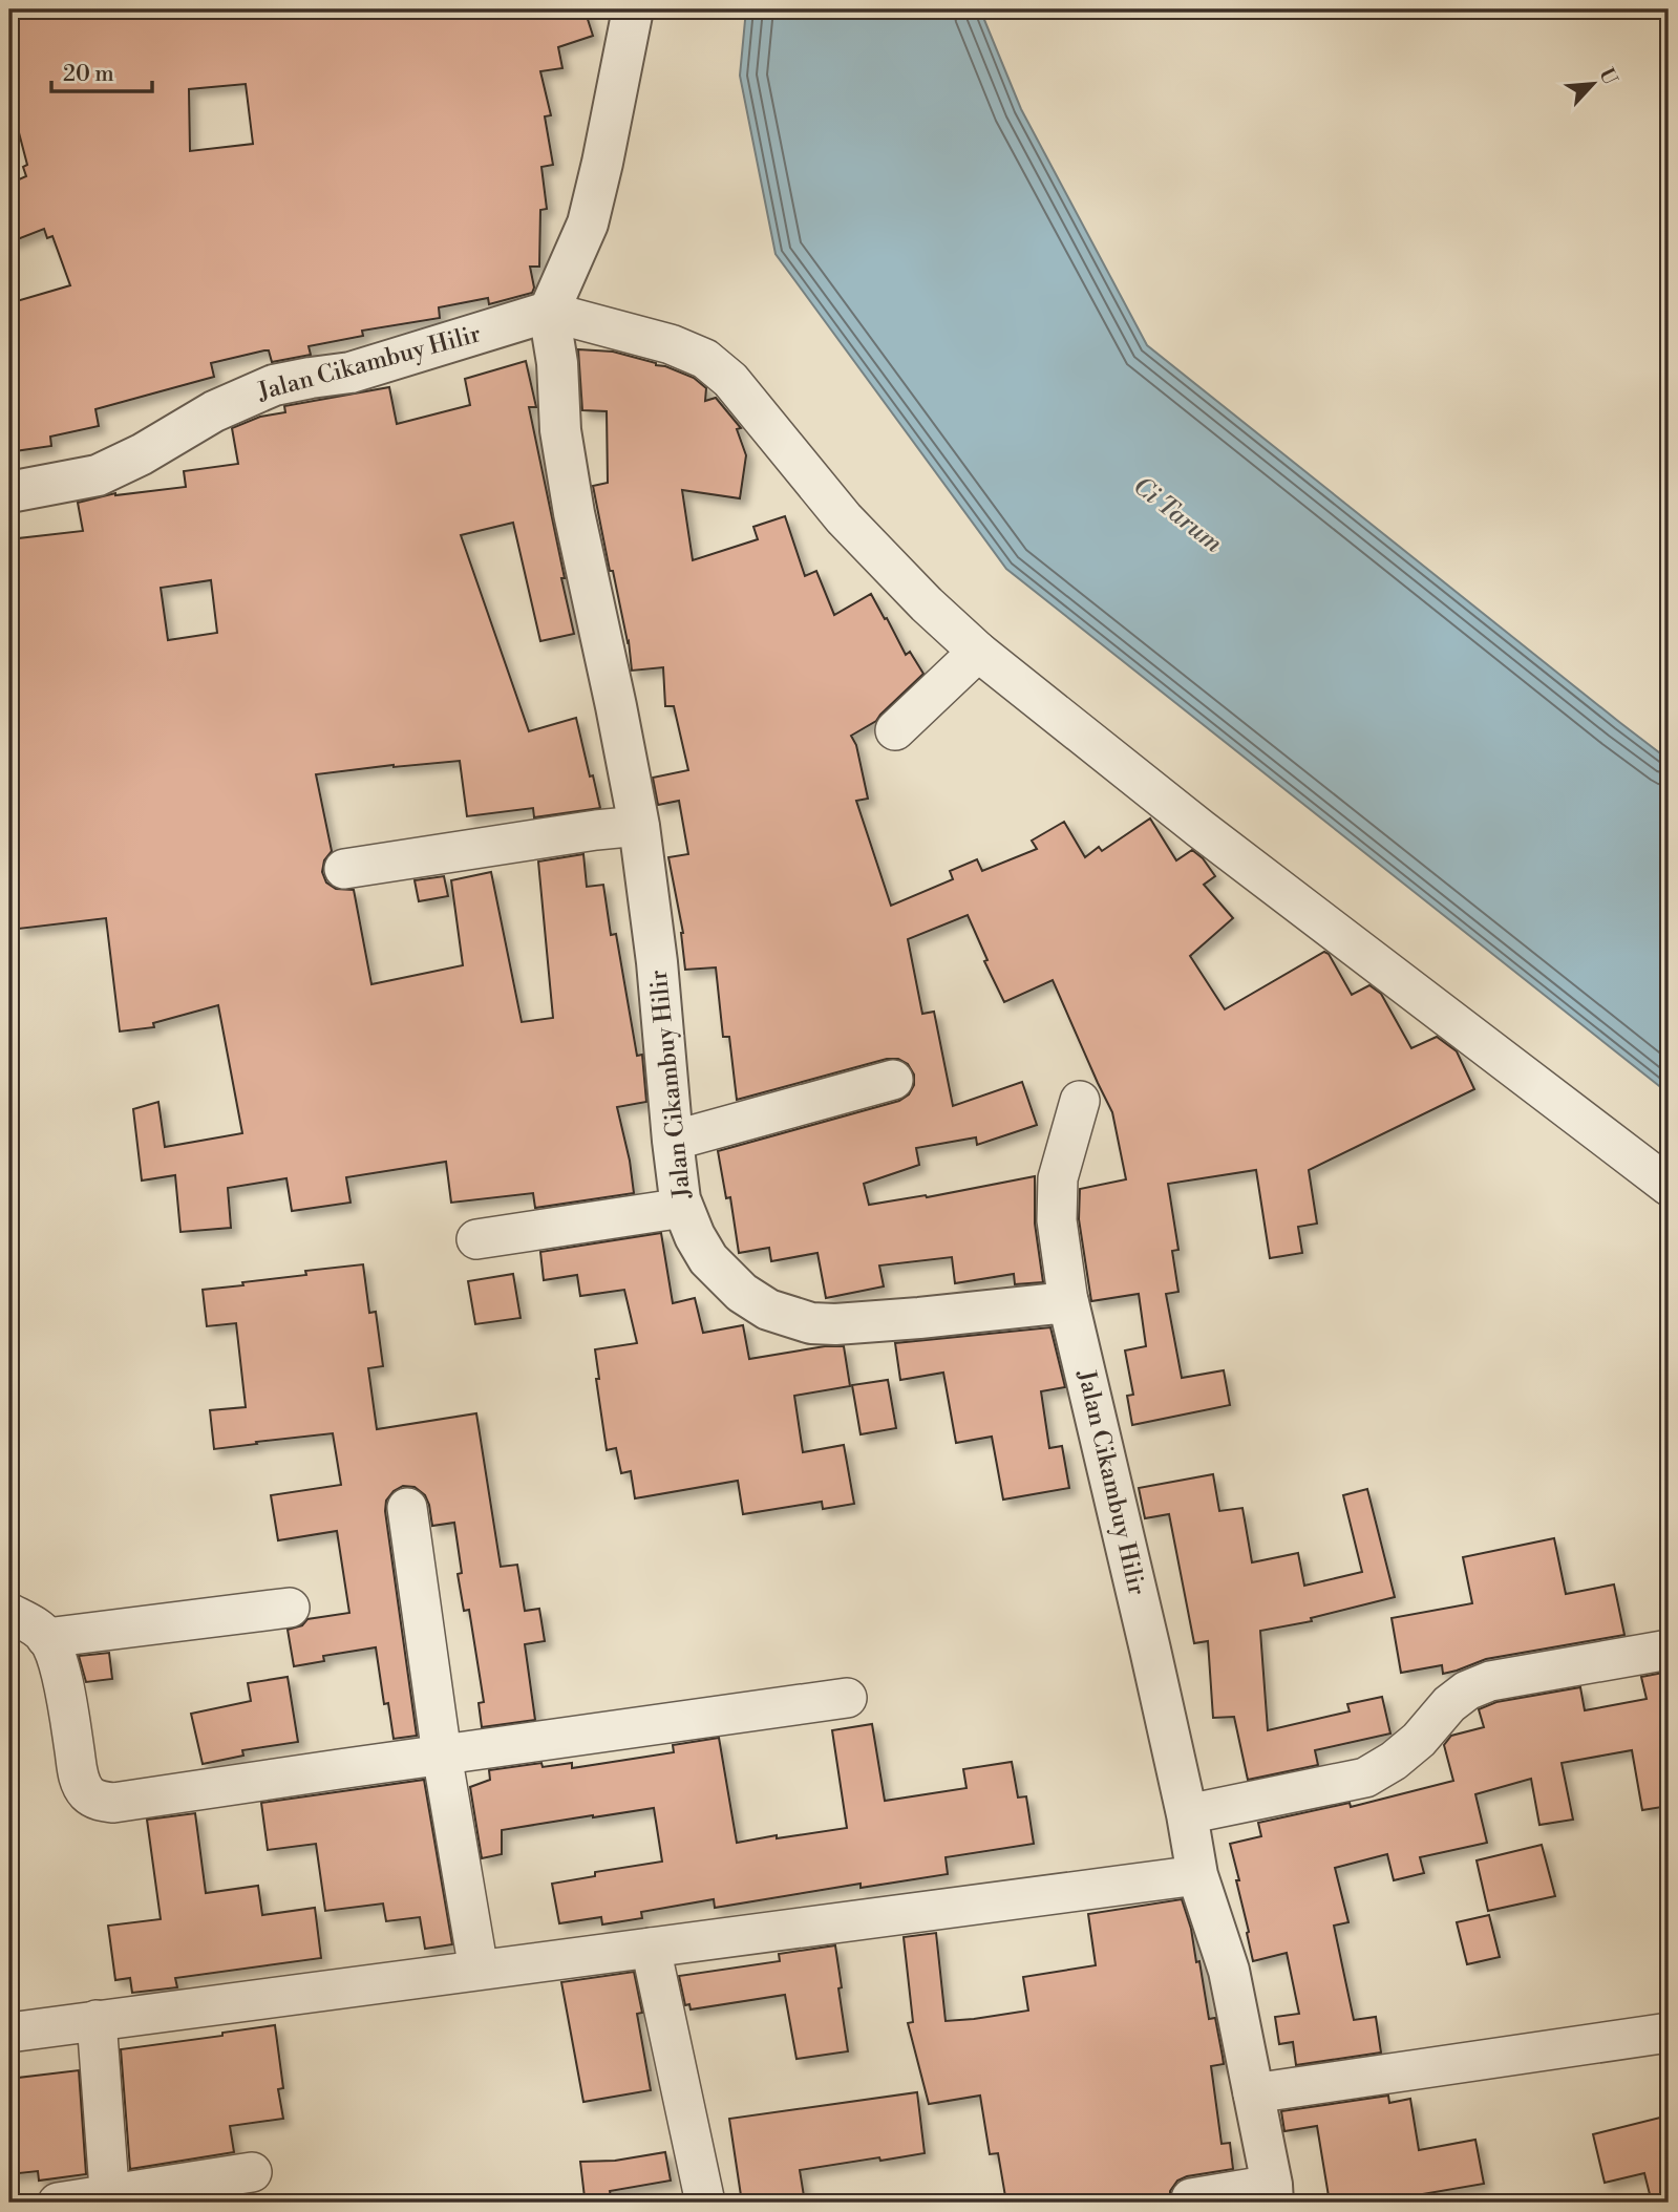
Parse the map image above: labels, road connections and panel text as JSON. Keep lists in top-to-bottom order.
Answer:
{
  "streets": {
    "street": ["Jalan Cikambuy Hilir"]
  },
  "water": ["Ci Tarum"],
  "scale_bar": "20 m",
  "north": "top right"
}
